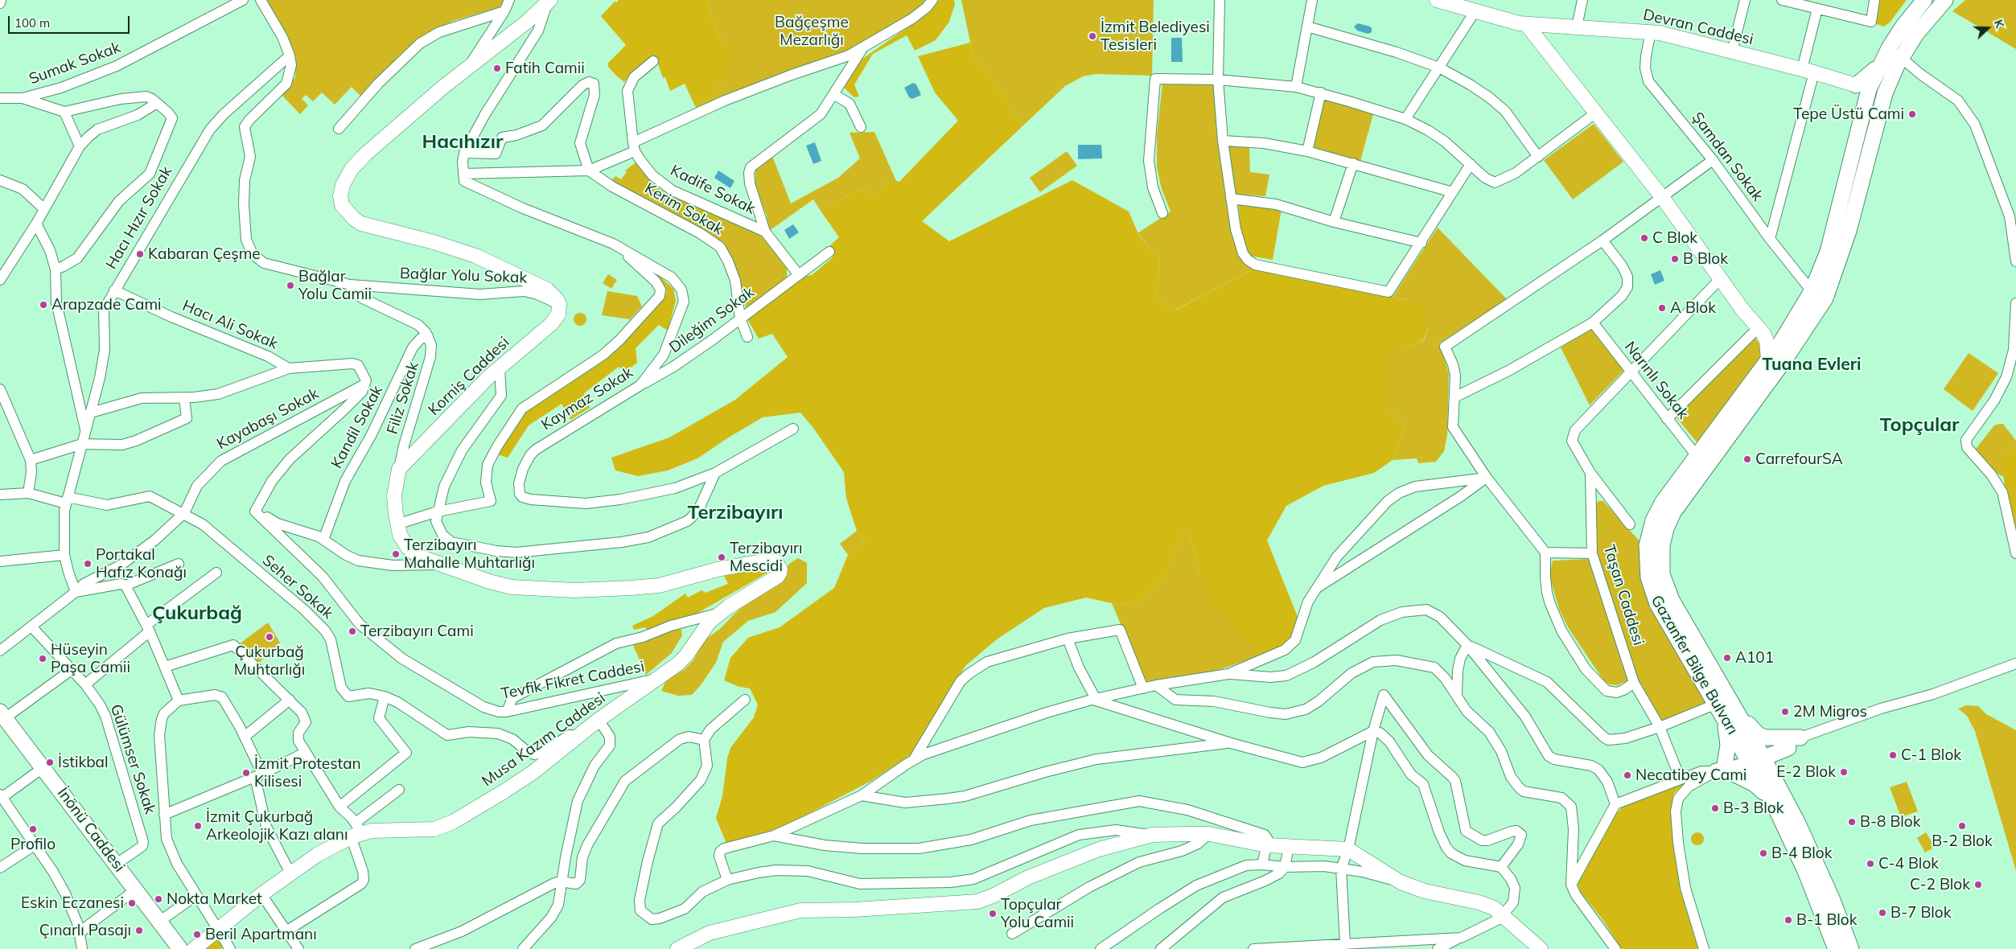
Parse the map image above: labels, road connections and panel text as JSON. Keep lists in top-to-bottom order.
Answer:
{
  "streets": {
    "main road": [
      "Devran Caddesi",
      "Korniş Caddesi",
      "Gazanfer Bilge Bulvarı",
      "Musa Kazım Caddesi",
      "İnönü Caddesi"
    ],
    "street": [
      "Sumak Sokak",
      "Şamdan Sokak",
      "Kadife Sokak",
      "Kerim Sokak",
      "Hacı Hızır Sokak",
      "Bağlar Yolu Sokak",
      "Dileğim Sokak",
      "Hacı Ali Sokak",
      "Narınlı Sokak",
      "Filiz Sokak",
      "Kaymaz Sokak",
      "Kayabaşı Sokak",
      "Kandil Sokak",
      "Seher Sokak",
      "Taşan Caddesi",
      "Tevfik Fikret Caddesi",
      "Gülümser Sokak"
    ]
  },
  "crossings": [
    ["Devran Caddesi", "Şamdan Sokak"],
    ["Şamdan Sokak", "Gazanfer Bilge Bulvarı"],
    ["Kadife Sokak", "Dileğim Sokak"],
    ["Kerim Sokak", "Dileğim Sokak"],
    ["Hacı Hızır Sokak", "Bağlar Yolu Sokak"],
    ["Hacı Hızır Sokak", "Hacı Ali Sokak"],
    ["Bağlar Yolu Sokak", "Korniş Caddesi"],
    ["Dileğim Sokak", "Kaymaz Sokak"],
    ["Korniş Caddesi", "Filiz Sokak"],
    ["Narınlı Sokak", "Taşan Caddesi"],
    ["Narınlı Sokak", "Gazanfer Bilge Bulvarı"],
    ["Filiz Sokak", "Kandil Sokak"],
    ["Kayabaşı Sokak", "Seher Sokak"],
    ["Seher Sokak", "Musa Kazım Caddesi"],
    ["Tevfik Fikret Caddesi", "Musa Kazım Caddesi"],
    ["Gülümser Sokak", "İnönü Caddesi"]
  ],
  "districts": [
    "Hacıhızır",
    "Tuana Evleri",
    "Topçular",
    "Terzibayırı",
    "Çukurbağ"
  ],
  "parks": ["Bağçeşme Mezarlığı"],
  "places": [
    "İzmit Belediyesi Tesisleri",
    "Fatih Camii",
    "Tepe Üstü Cami",
    "C Blok",
    "Kabaran Çeşme",
    "B Blok",
    "Bağlar Yolu Camii",
    "Arapzade Cami",
    "A Blok",
    "CarrefourSA",
    "Terzibayırı Mahalle Muhtarlığı",
    "Terzibayırı Mescidi",
    "Portakal Hafız Konağı",
    "Terzibayırı Cami",
    "Çukurbağ Muhtarlığı",
    "A101",
    "Hüseyin Paşa Camii",
    "2M Migros",
    "C-1 Blok",
    "İstikbal",
    "E-2 Blok",
    "İzmit Protestan Kilisesi",
    "Necatibey Cami",
    "B-3 Blok",
    "B-8 Blok",
    "İzmit Çukurbağ Arkeolojik Kazı alanı",
    "B-2 Blok",
    "Profilo",
    "B-4 Blok",
    "C-4 Blok",
    "C-2 Blok",
    "Nokta Market",
    "Eskin Eczanesi",
    "B-7 Blok",
    "Topçular Yolu Camii",
    "B-1 Blok",
    "Çınarlı Pasajı",
    "Beril Apartmanı"
  ],
  "scale_bar": "100 m",
  "north": "right"
}
